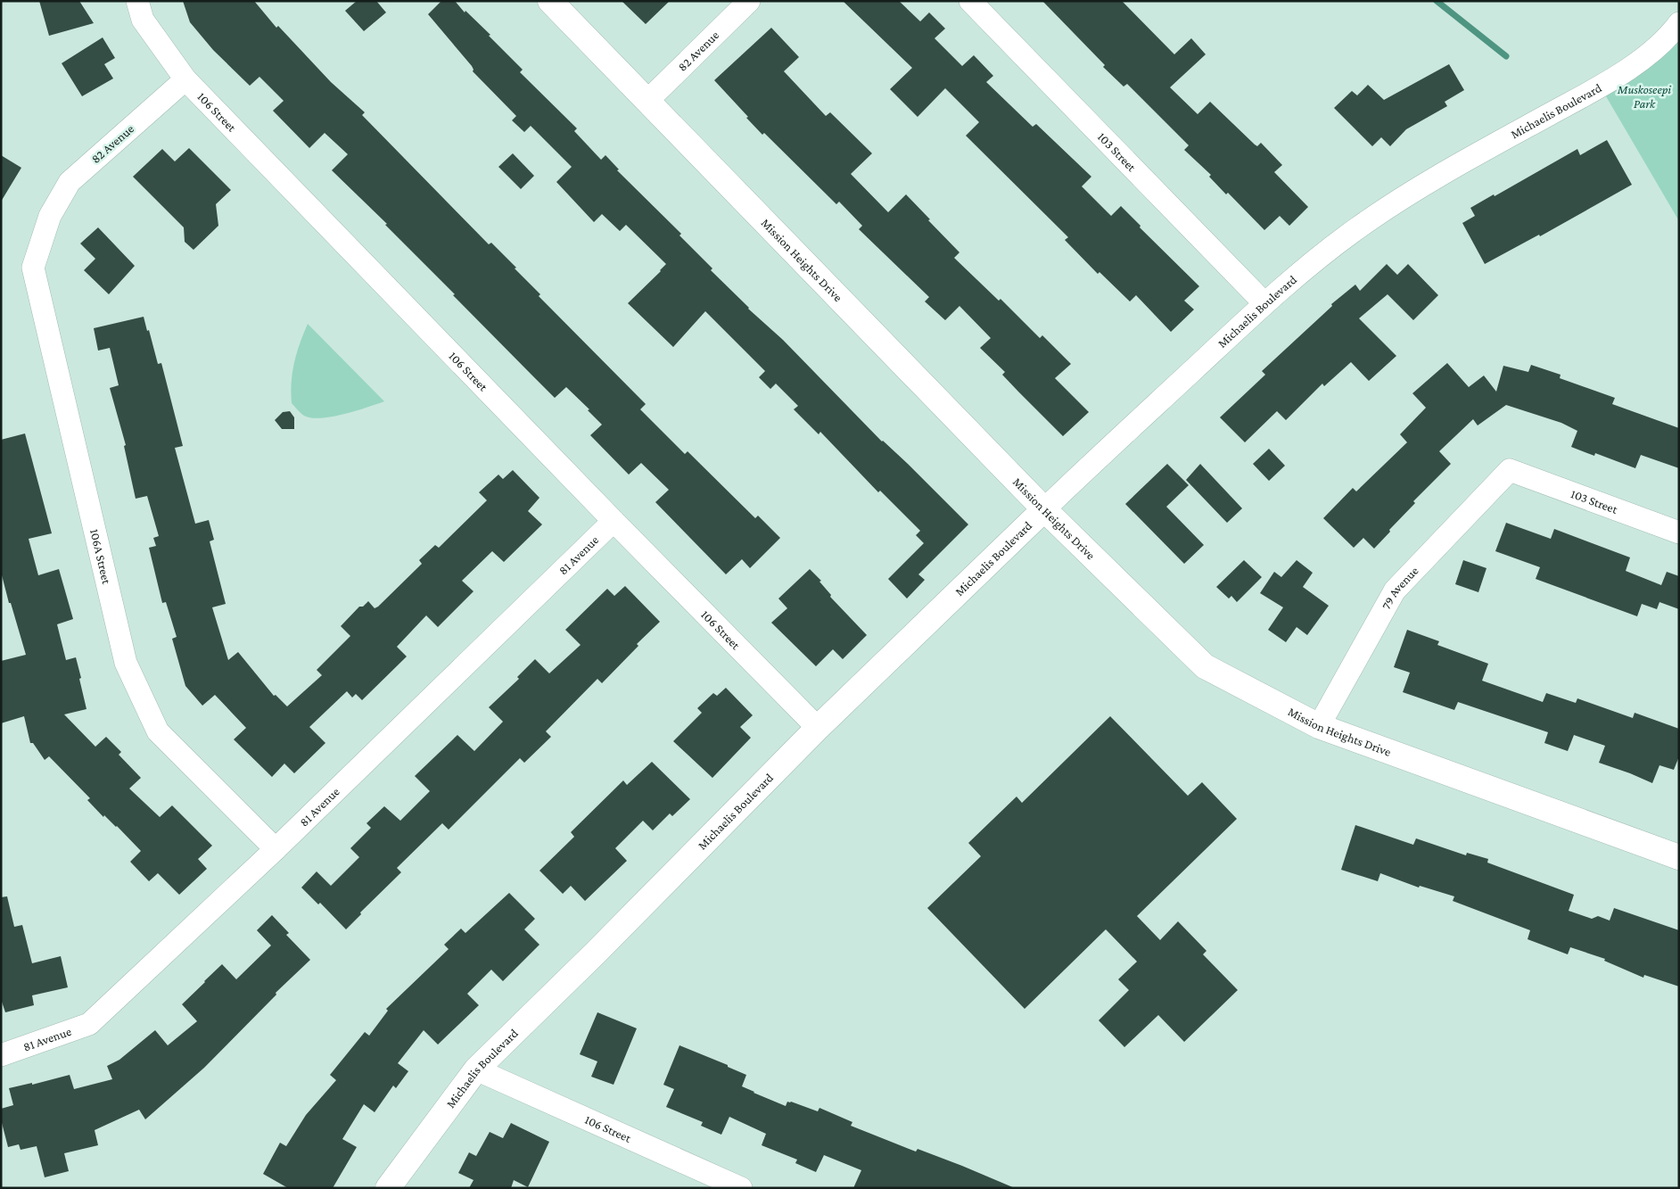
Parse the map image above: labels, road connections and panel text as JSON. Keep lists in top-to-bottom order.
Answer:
{
  "streets": {
    "street": [
      "82 Avenue",
      "Michaelis Boulevard",
      "106 Street",
      "103 Street",
      "Mission Heights Drive",
      "81 Avenue",
      "106A Street",
      "79 Avenue"
    ]
  },
  "crossings": [
    ["82 Avenue", "106 Street"],
    ["82 Avenue", "Mission Heights Drive"],
    ["82 Avenue", "106A Street"],
    ["Michaelis Boulevard", "106 Street"],
    ["Michaelis Boulevard", "103 Street"],
    ["Michaelis Boulevard", "Mission Heights Drive"],
    ["106 Street", "81 Avenue"],
    ["103 Street", "79 Avenue"],
    ["Mission Heights Drive", "79 Avenue"],
    ["81 Avenue", "106A Street"]
  ],
  "parks": ["Muskoseepi Park"]
}
